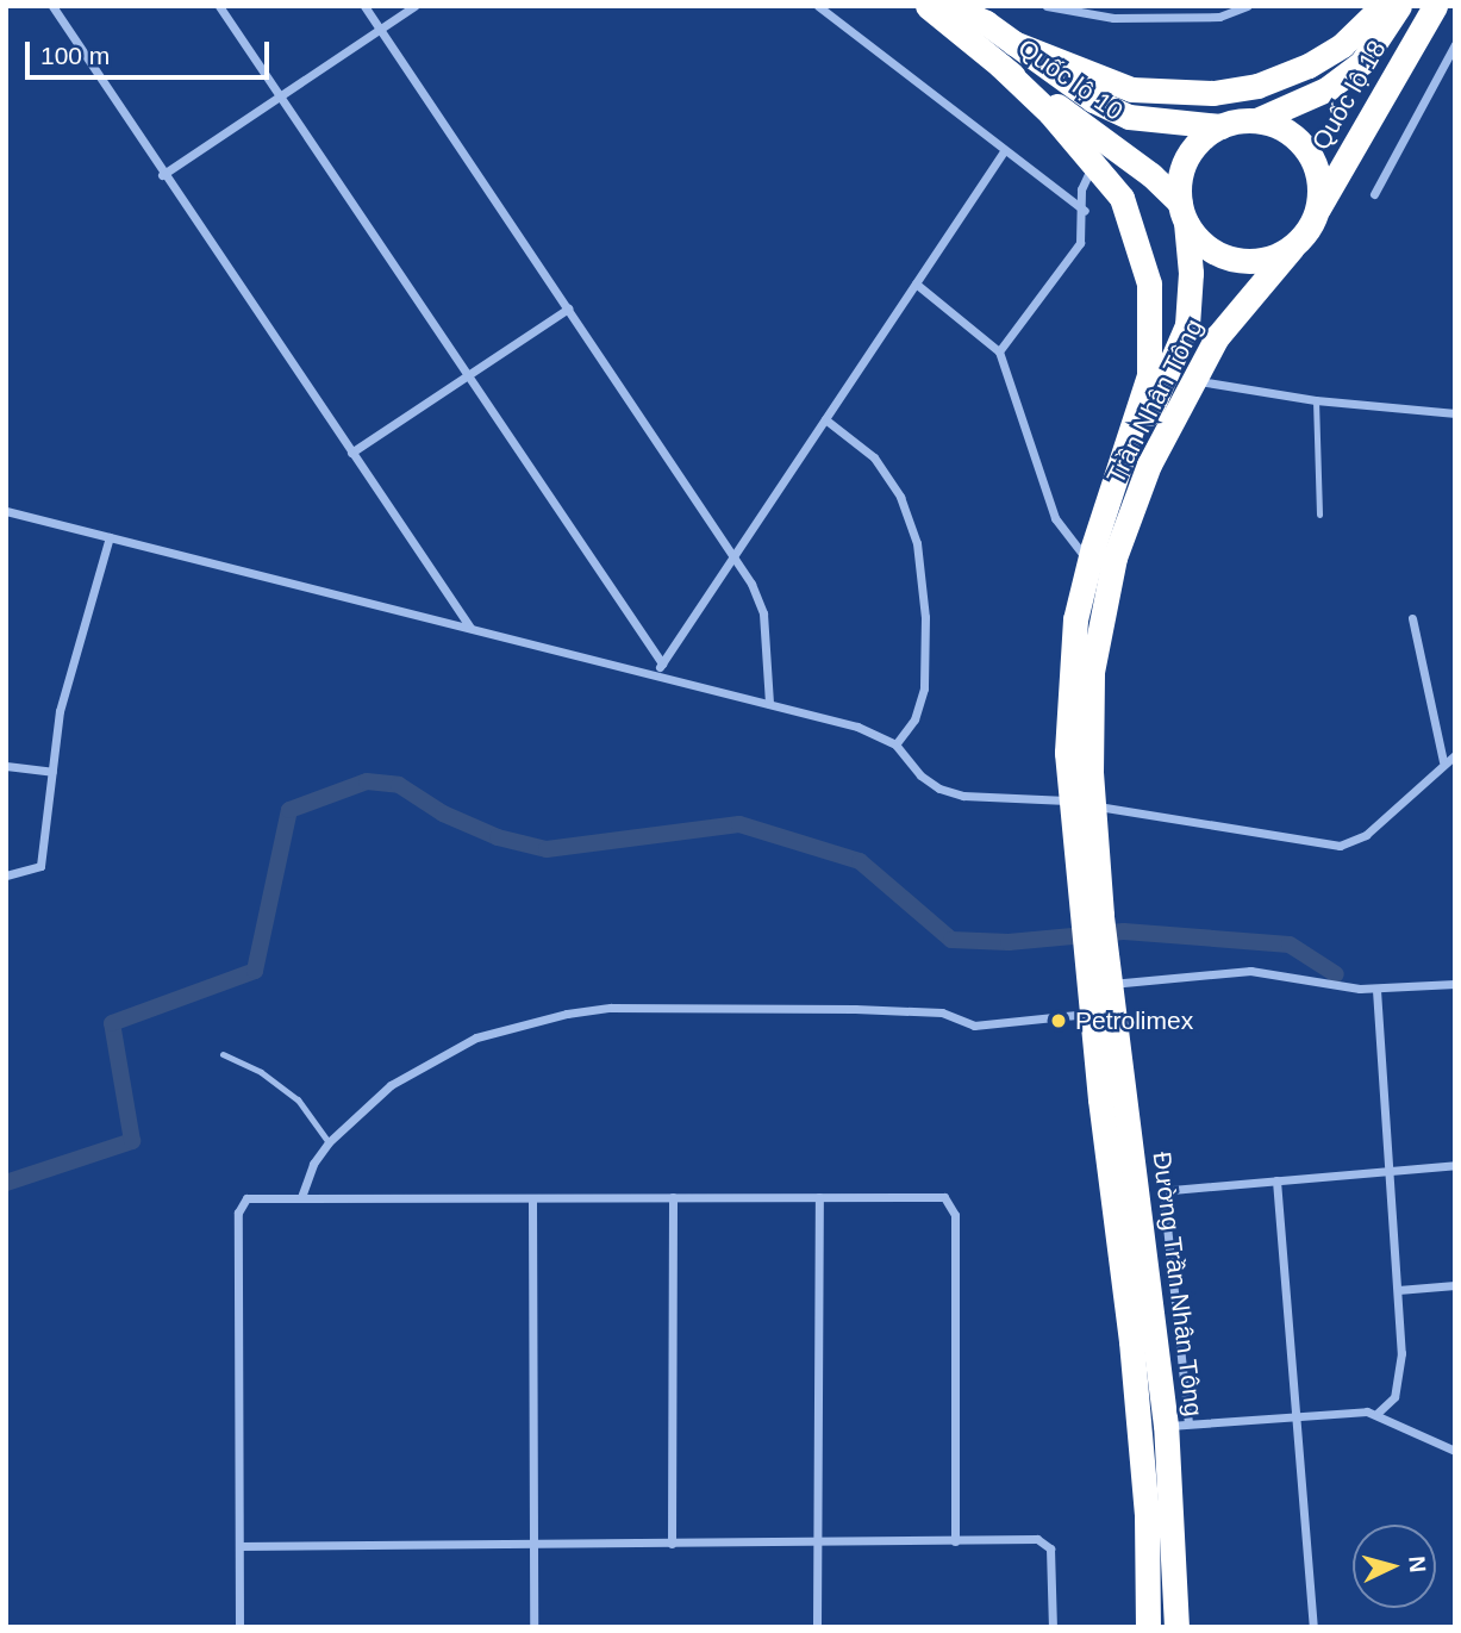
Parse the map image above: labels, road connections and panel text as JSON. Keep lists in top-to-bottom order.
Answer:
{
  "streets": {
    "highway": [
      "Quốc lộ 10",
      "Quốc lộ 18",
      "Trần Nhân Tông",
      "Đường Trần Nhân Tông"
    ]
  },
  "crossings": [
    ["Quốc lộ 10", "Quốc lộ 18"],
    ["Quốc lộ 10", "Trần Nhân Tông"],
    ["Quốc lộ 18", "Trần Nhân Tông"],
    ["Trần Nhân Tông", "Đường Trần Nhân Tông"]
  ],
  "places": ["Petrolimex"],
  "scale_bar": "100 m",
  "north": "right"
}
